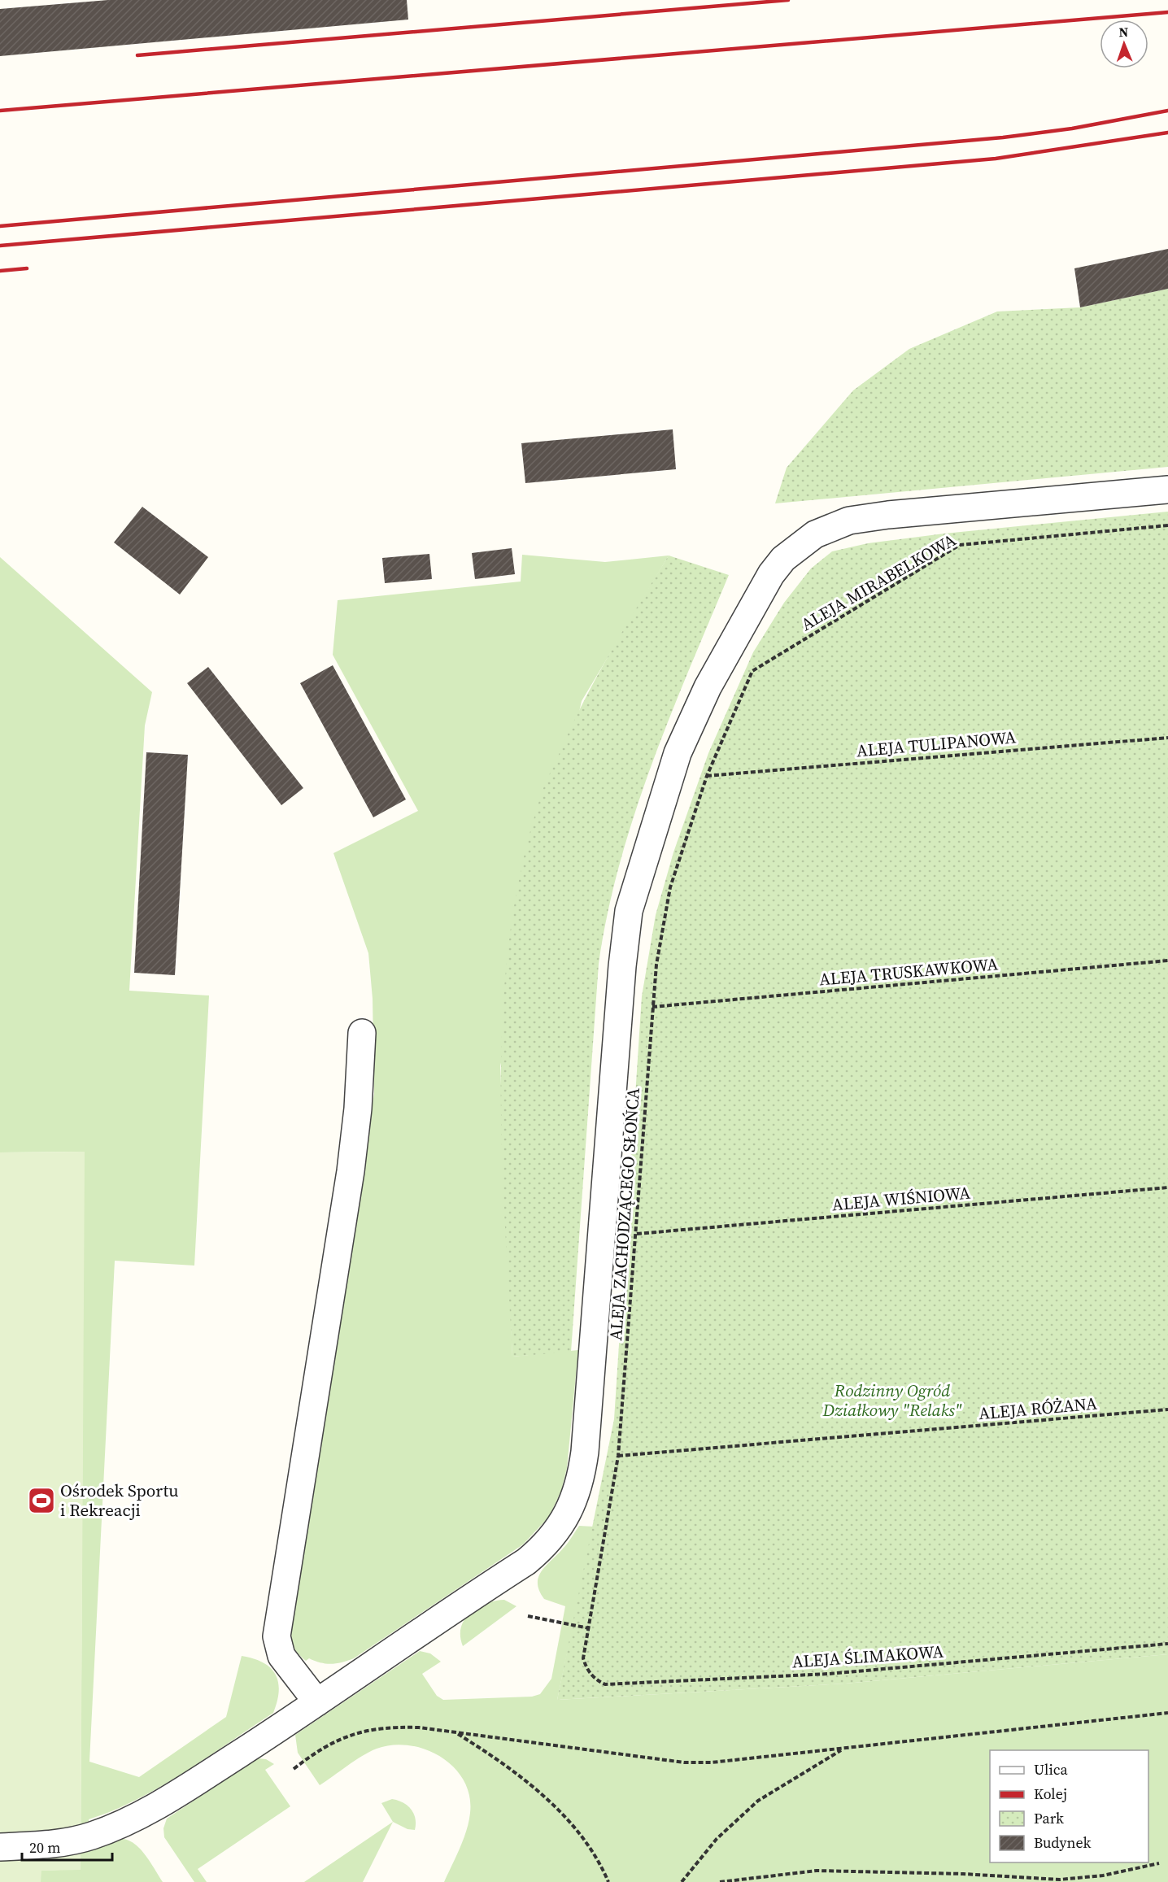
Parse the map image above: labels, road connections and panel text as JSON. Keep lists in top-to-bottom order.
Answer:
{
  "streets": {
    "path": [
      "ALEJA MIRABELKOWA",
      "ALEJA TULIPANOWA",
      "ALEJA TRUSKAWKOWA",
      "ALEJA WIŚNIOWA",
      "ALEJA ZACHODZĄCEGO SŁOŃCA",
      "ALEJA RÓŻANA",
      "ALEJA ŚLIMAKOWA"
    ]
  },
  "crossings": [
    ["ALEJA MIRABELKOWA", "ALEJA TULIPANOWA"],
    ["ALEJA MIRABELKOWA", "ALEJA ZACHODZĄCEGO SŁOŃCA"],
    ["ALEJA TULIPANOWA", "ALEJA ZACHODZĄCEGO SŁOŃCA"],
    ["ALEJA TRUSKAWKOWA", "ALEJA ZACHODZĄCEGO SŁOŃCA"],
    ["ALEJA WIŚNIOWA", "ALEJA ZACHODZĄCEGO SŁOŃCA"],
    ["ALEJA ZACHODZĄCEGO SŁOŃCA", "ALEJA RÓŻANA"],
    ["ALEJA ZACHODZĄCEGO SŁOŃCA", "ALEJA ŚLIMAKOWA"]
  ],
  "parks": ["Rodzinny Ogród Działkowy \"Relaks\""],
  "places": {
    "sports": ["Ośrodek Sportu i Rekreacji"]
  },
  "legend": [
    "Ulica",
    "Kolej",
    "Park",
    "Budynek"
  ],
  "scale_bar": "20 m",
  "north": "top"
}
